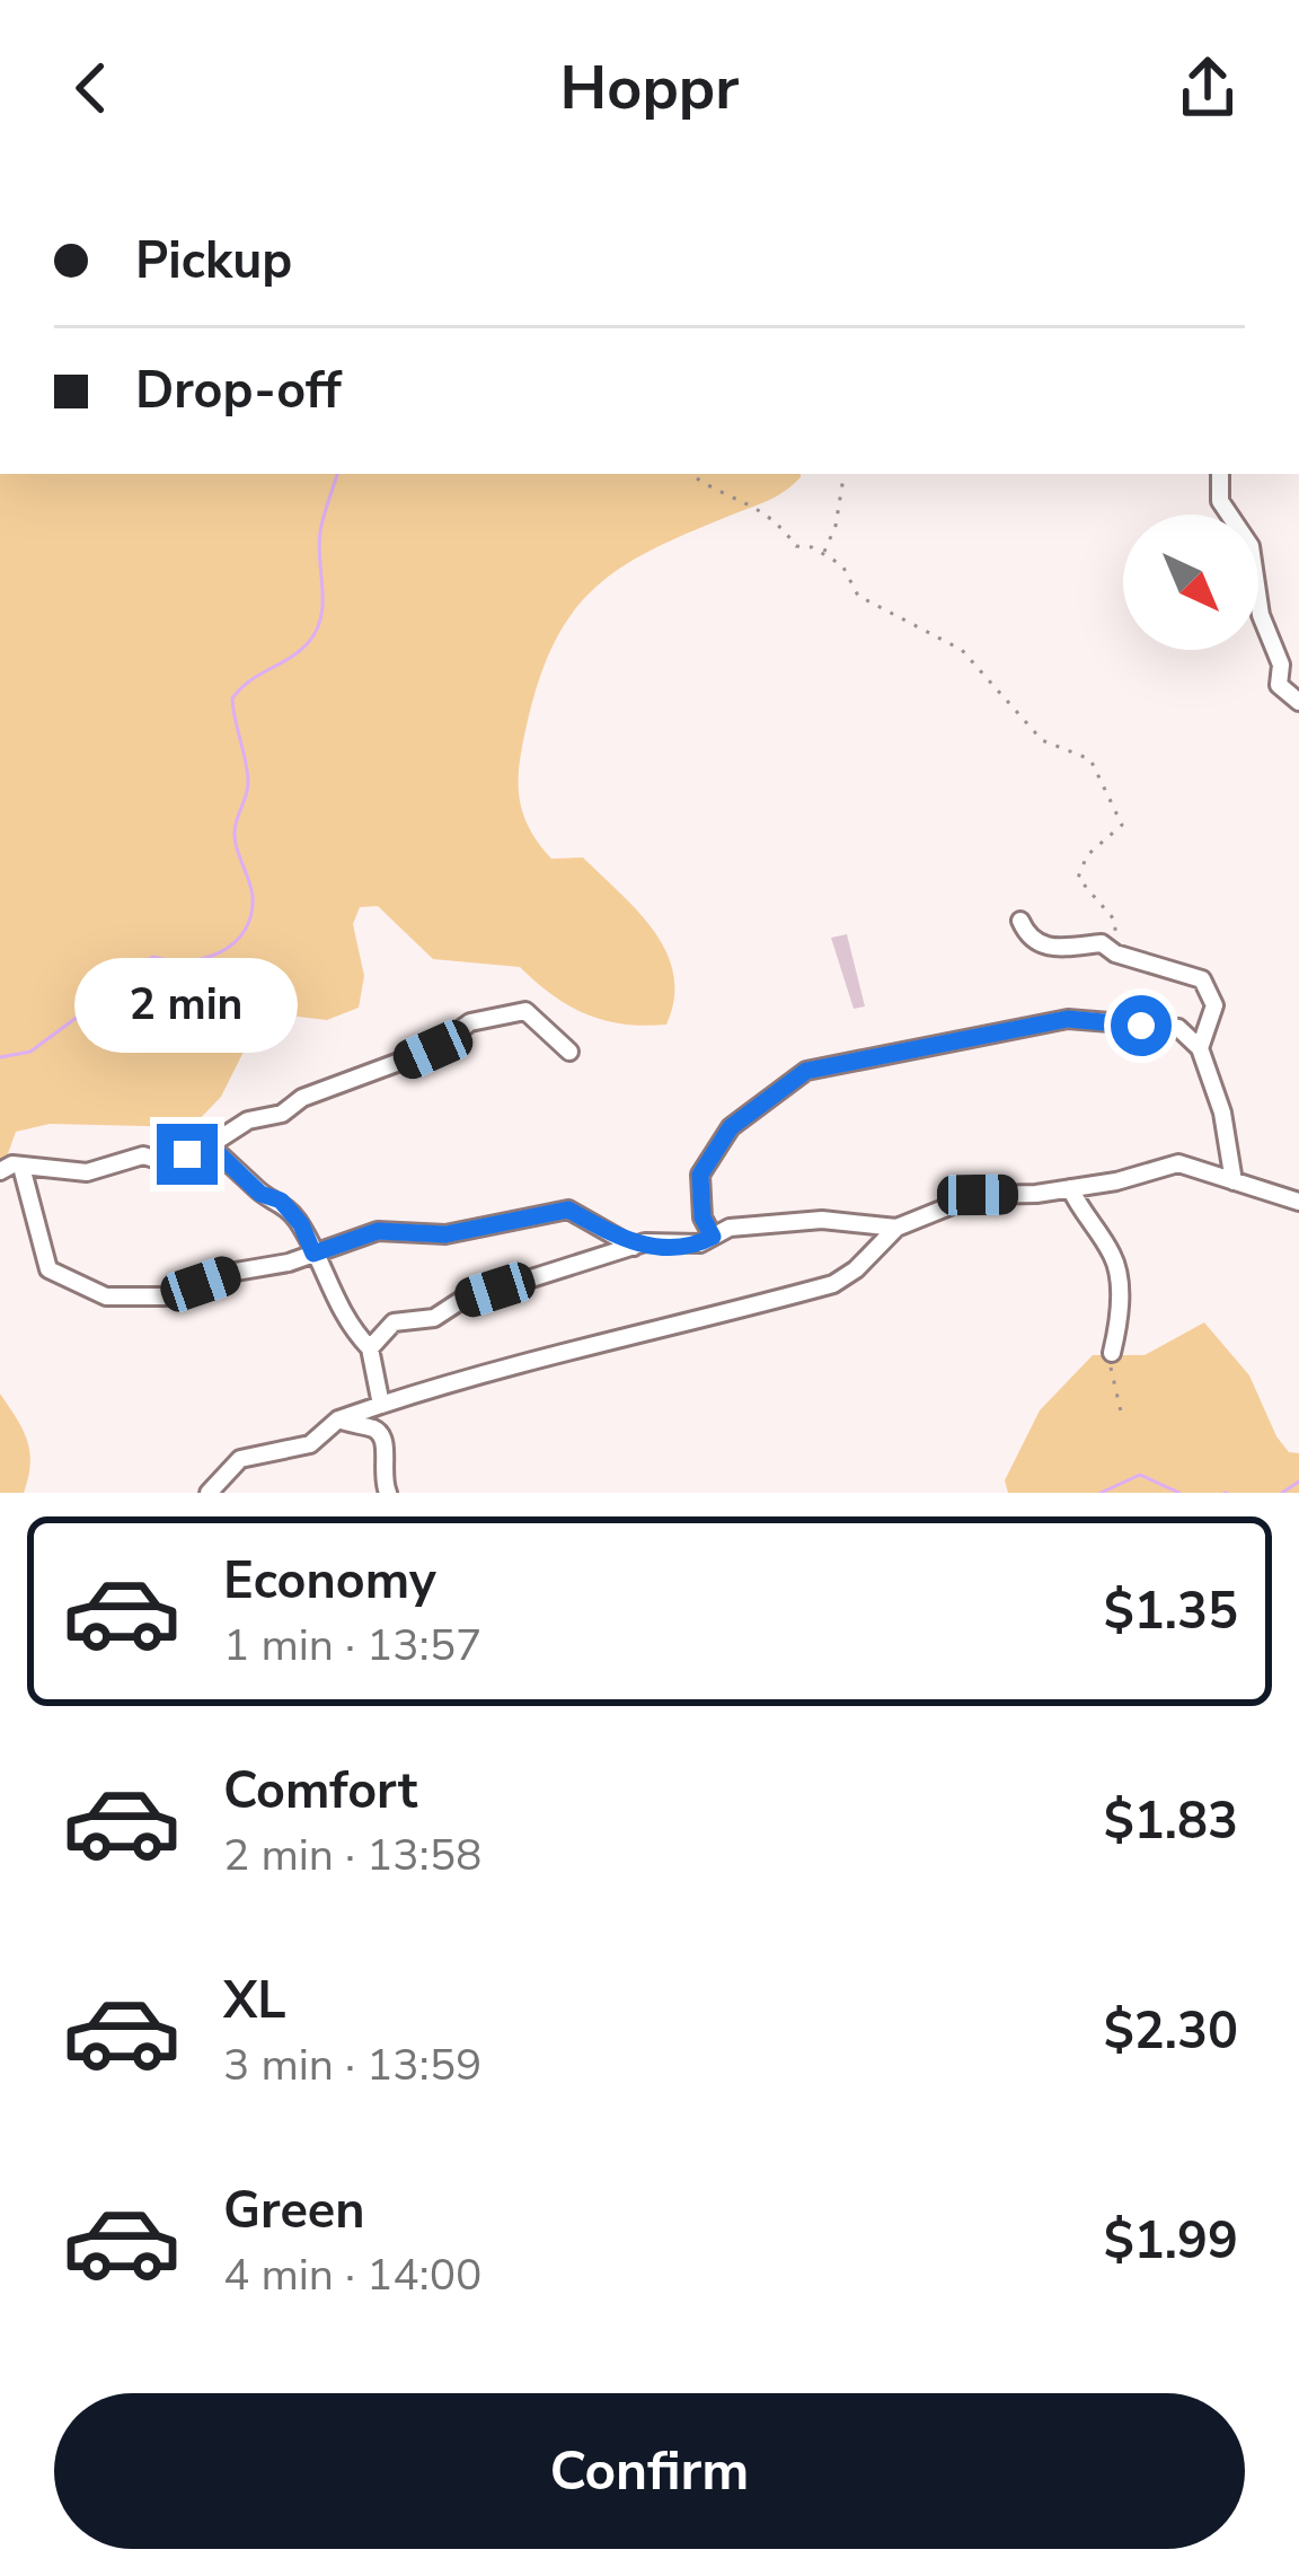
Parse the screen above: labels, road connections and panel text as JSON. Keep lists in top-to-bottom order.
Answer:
{
  "north": "bottom right",
  "page": {
    "header": "Hoppr",
    "banner": ["Pickup", "Drop-off"],
    "bubble": "2 min",
    "list": [
      {
        "name": "Economy",
        "note": "1 min · 13:57",
        "value": "$1.35"
      },
      {
        "name": "Comfort",
        "note": "2 min · 13:58",
        "value": "$1.83"
      },
      {
        "name": "XL",
        "note": "3 min · 13:59",
        "value": "$2.30"
      },
      {
        "name": "Green",
        "note": "4 min · 14:00",
        "value": "$1.99"
      }
    ],
    "buttons": "Confirm"
  }
}
